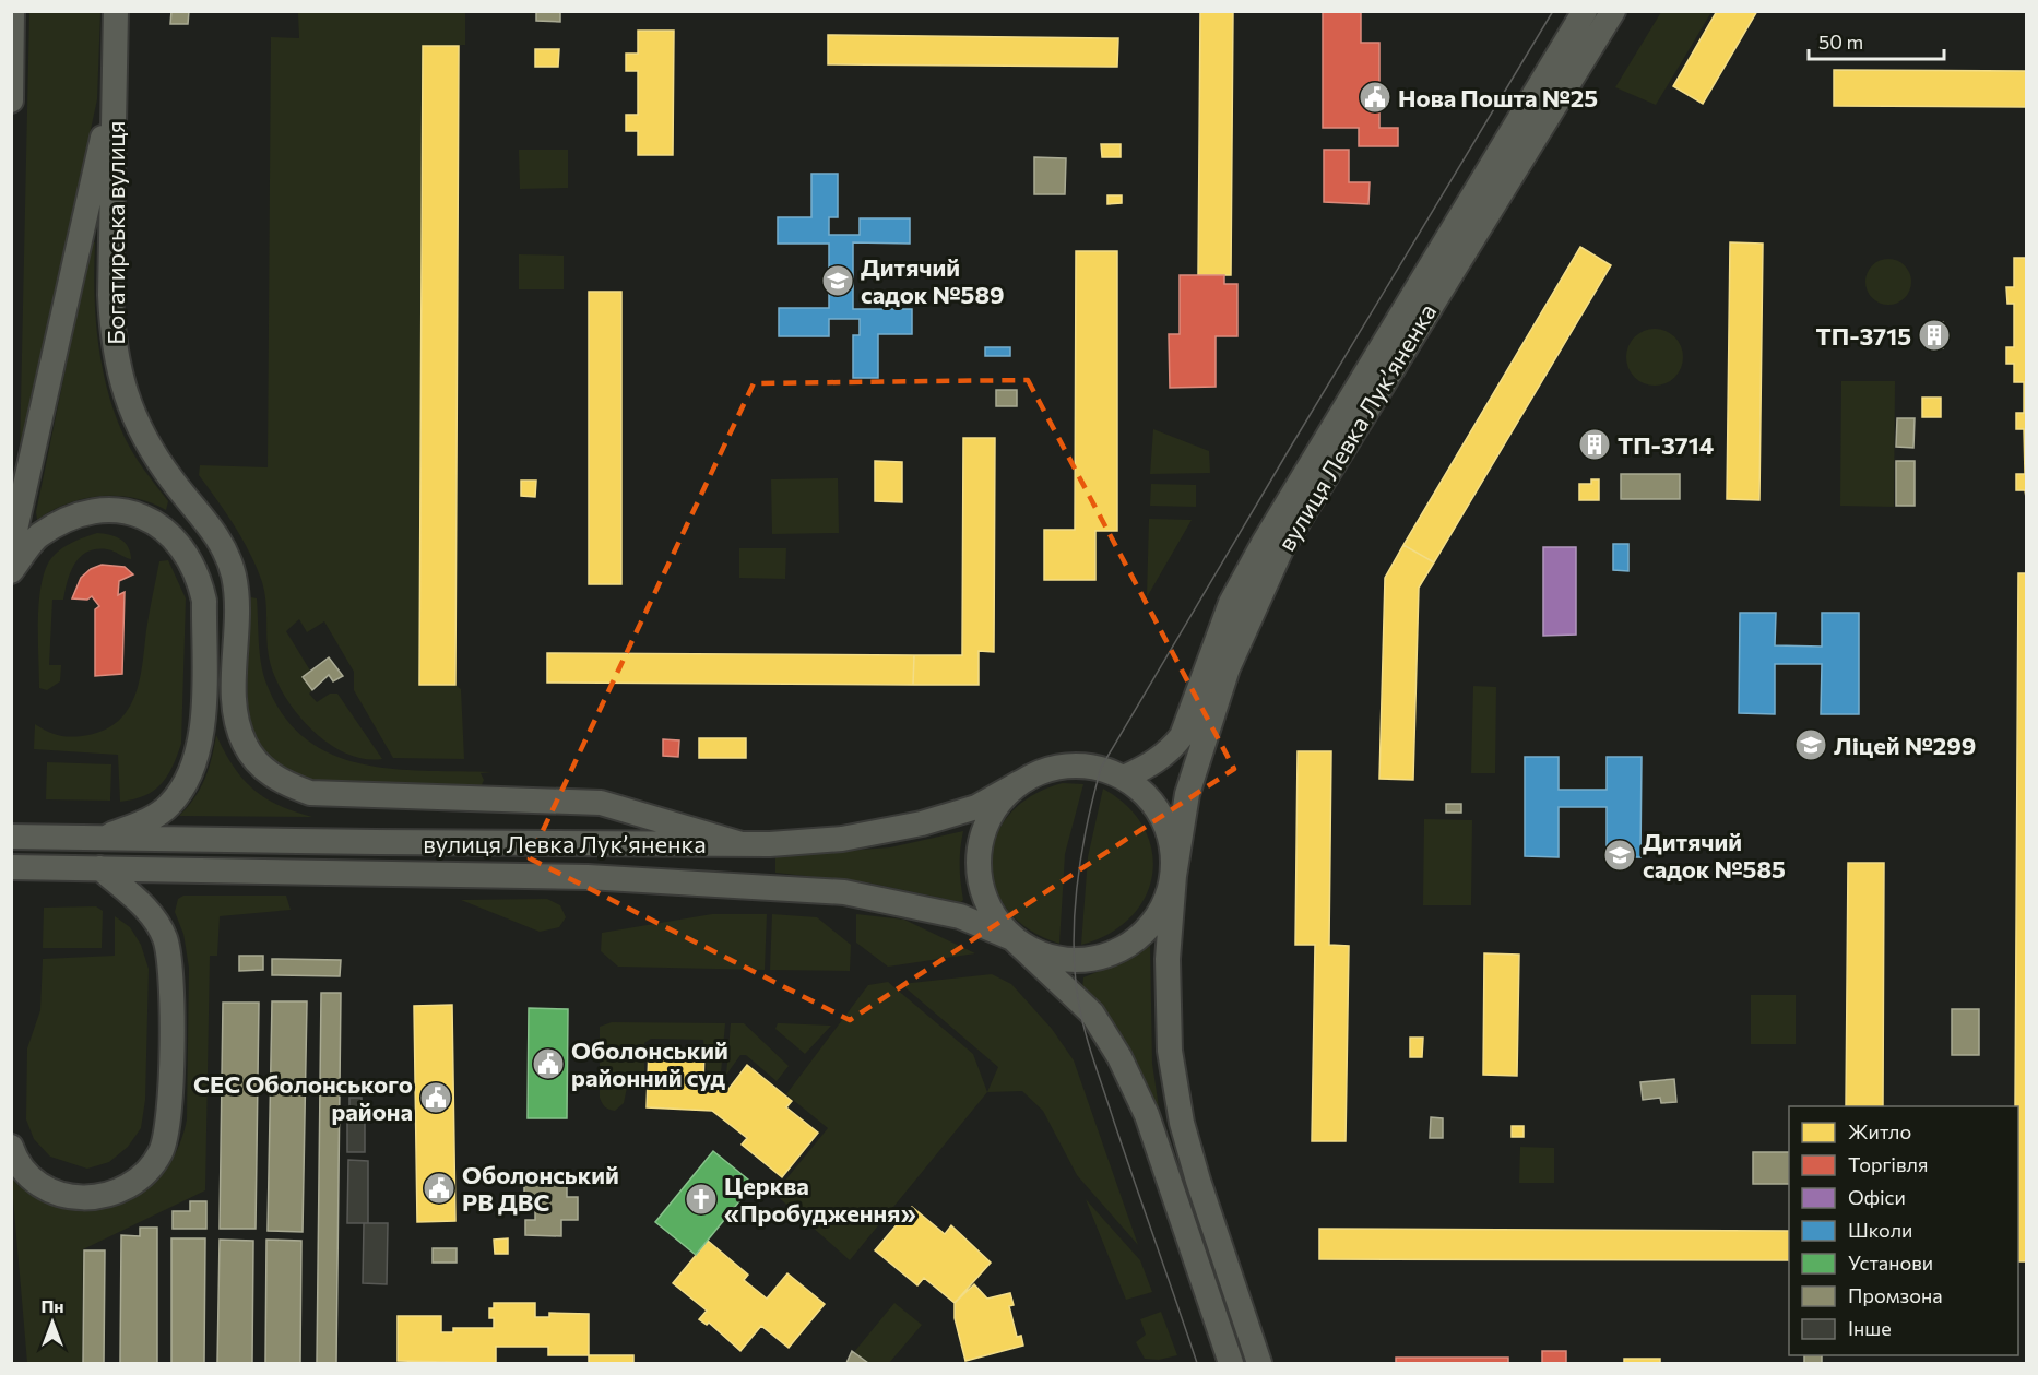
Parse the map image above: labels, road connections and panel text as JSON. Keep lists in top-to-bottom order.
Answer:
{
  "streets": {
    "main road": ["Богатирська вулиця", "вулиця Левка Лукʼяненка"]
  },
  "crossings": [
    ["Богатирська вулиця", "вулиця Левка Лукʼяненка"]
  ],
  "places": {
    "public building": [
      "Нова Пошта №25",
      "Оболонський районний суд",
      "СЕС Оболонського района",
      "Оболонський РВ ДВС"
    ],
    "school or university": ["Дитячий садок №589", "Ліцей №299", "Дитячий садок №585"],
    "building": ["ТП-3715", "ТП-3714"],
    "church": ["Церква «Пробудження»"]
  },
  "legend": [
    "Житло",
    "Торгівля",
    "Офіси",
    "Школи",
    "Установи",
    "Промзона",
    "Інше"
  ],
  "scale_bar": "50 m",
  "north": "top"
}
